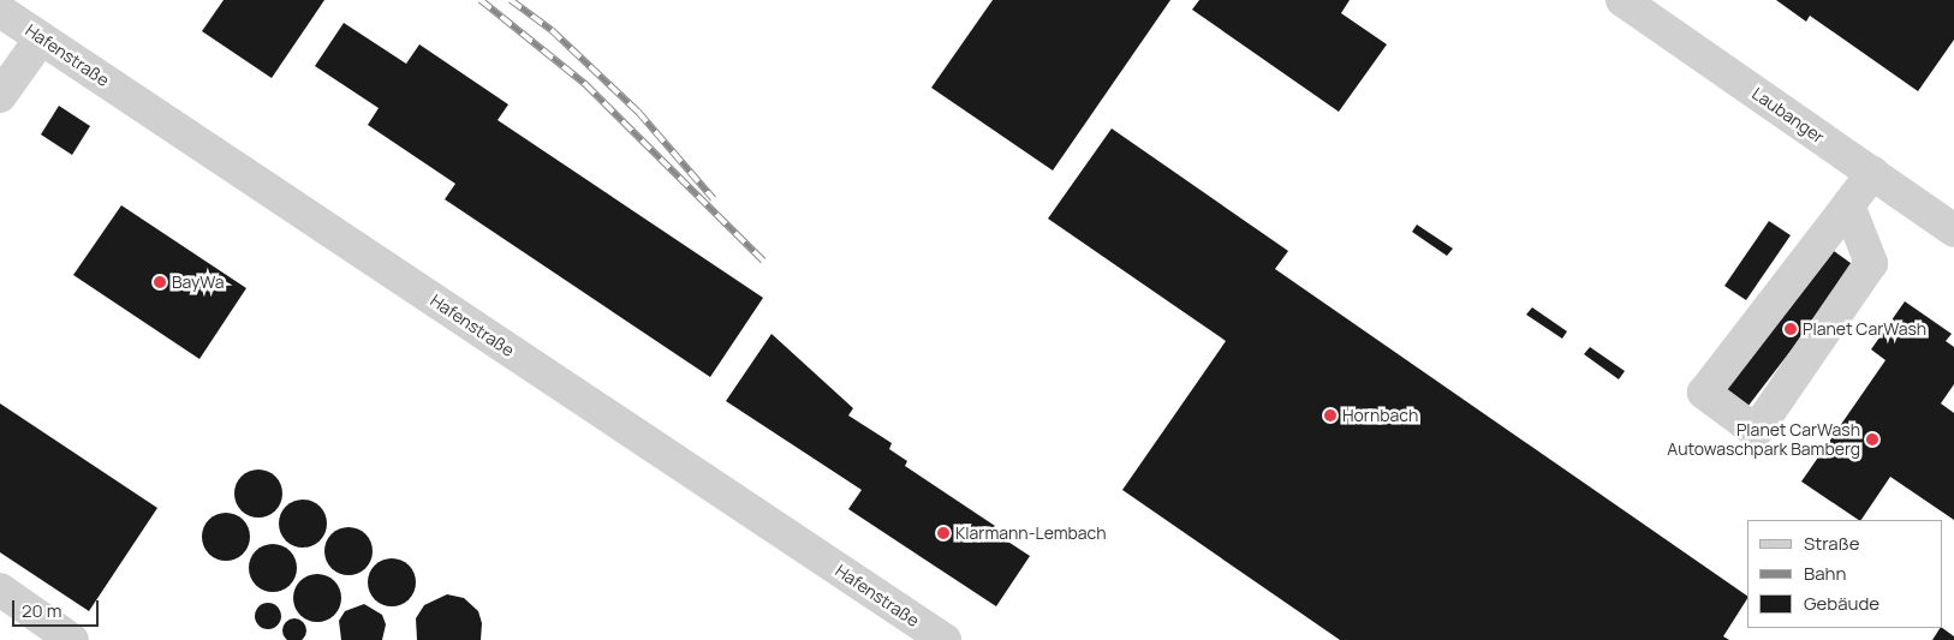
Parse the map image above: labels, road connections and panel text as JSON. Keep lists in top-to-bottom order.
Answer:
{
  "streets": {
    "street": ["Hafenstraße", "Laubanger"]
  },
  "places": [
    "BayWa",
    "Planet CarWash",
    "Hornbach",
    "Planet CarWash Autowaschpark Bamberg",
    "Klarmann-Lembach"
  ],
  "legend": ["Straße", "Bahn", "Gebäude"],
  "scale_bar": "20 m"
}
